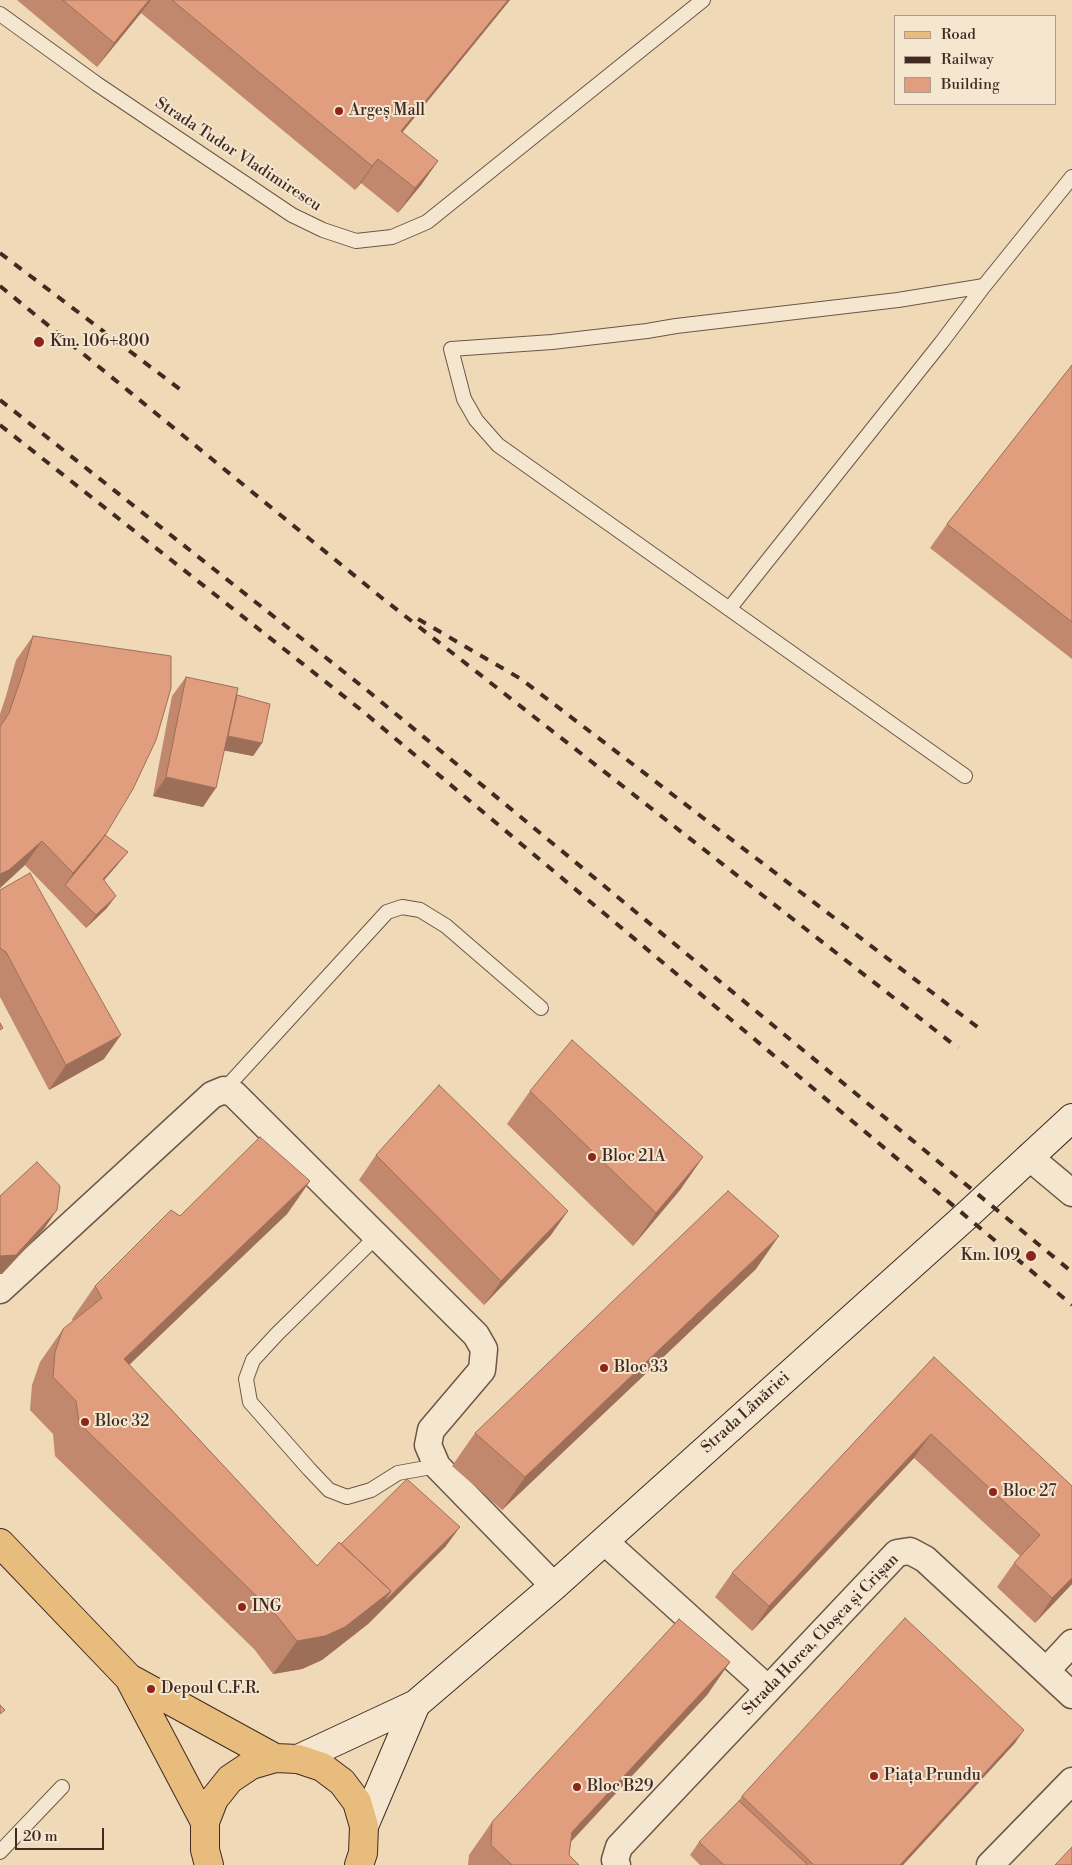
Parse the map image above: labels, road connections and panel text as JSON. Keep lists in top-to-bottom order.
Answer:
{
  "streets": {
    "street": ["Strada Lânăriei", "Strada Horea, Cloșca și Crișan"],
    "lane": ["Strada Tudor Vladimirescu"]
  },
  "places": [
    "Argeș Mall",
    "Km. 106+800",
    "Bloc 21A",
    "Km. 109",
    "Bloc 33",
    "Bloc 32",
    "Bloc 27",
    "ING",
    "Depoul C.F.R.",
    "Piața Prundu",
    "Bloc B29"
  ],
  "legend": ["Road", "Railway", "Building"],
  "scale_bar": "20 m"
}
